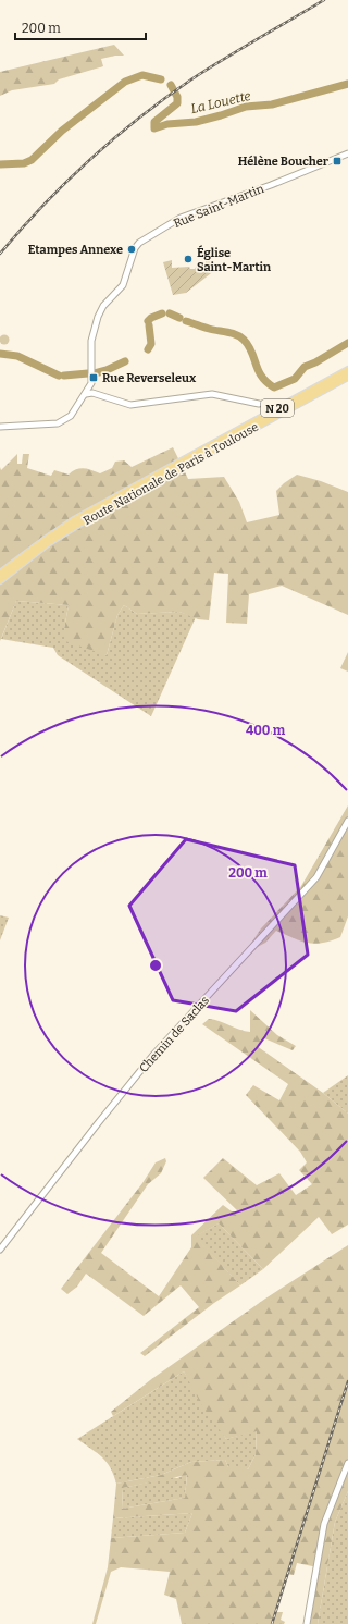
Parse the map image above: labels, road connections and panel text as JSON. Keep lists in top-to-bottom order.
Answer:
{
  "streets": {
    "main road": ["N 20", "Route Nationale de Paris à Toulouse"],
    "street": ["Rue Saint-Martin", "Chemin de Saclas"]
  },
  "water": ["La Louette"],
  "places": {
    "transit": ["Hélène Boucher", "Rue Reverseleux"],
    "other": ["Etampes Annexe", "Église Saint-Martin"]
  },
  "scale_bar": "200 m",
  "rings": ["400 m", "200 m"]
}
